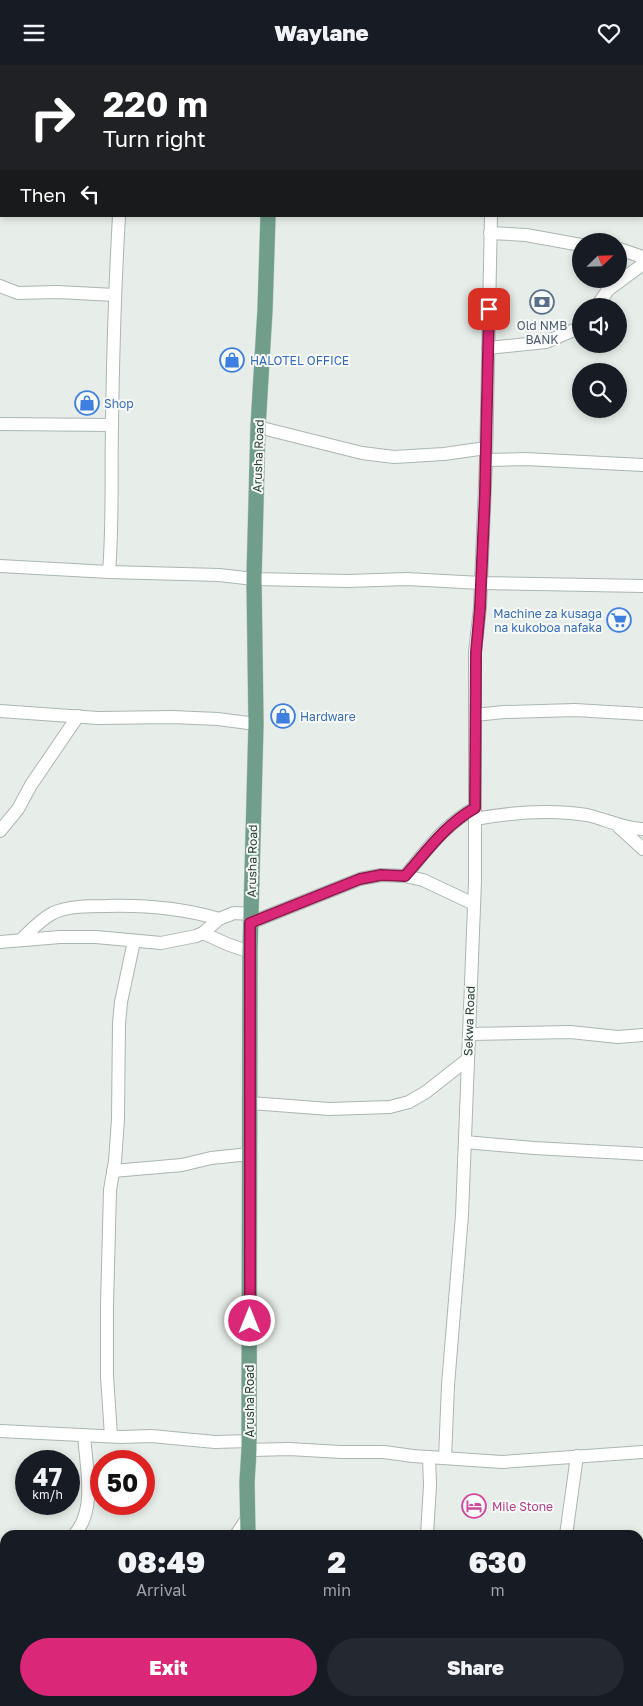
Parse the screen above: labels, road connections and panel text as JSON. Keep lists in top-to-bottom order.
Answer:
{
  "streets": {
    "main road": ["Arusha Road"],
    "street": ["Sekwa Road"]
  },
  "places": {
    "bank": ["Old NMB BANK"],
    "shop": ["HALOTEL OFFICE", "Shop", "Hardware"],
    "supermarket": ["Machine za kusaga na kukoboa nafaka"],
    "hotel": ["Mile Stone"]
  },
  "north": "top right",
  "page": {
    "header": "Waylane",
    "turn": ["220 m", "Turn right"],
    "then": "Then",
    "speed": "47 km/h",
    "limit": "50",
    "eta": [
      "08:49",
      "Arrival",
      "2",
      "min",
      "630",
      "m"
    ],
    "buttons": ["Exit", "Share"]
  }
}
